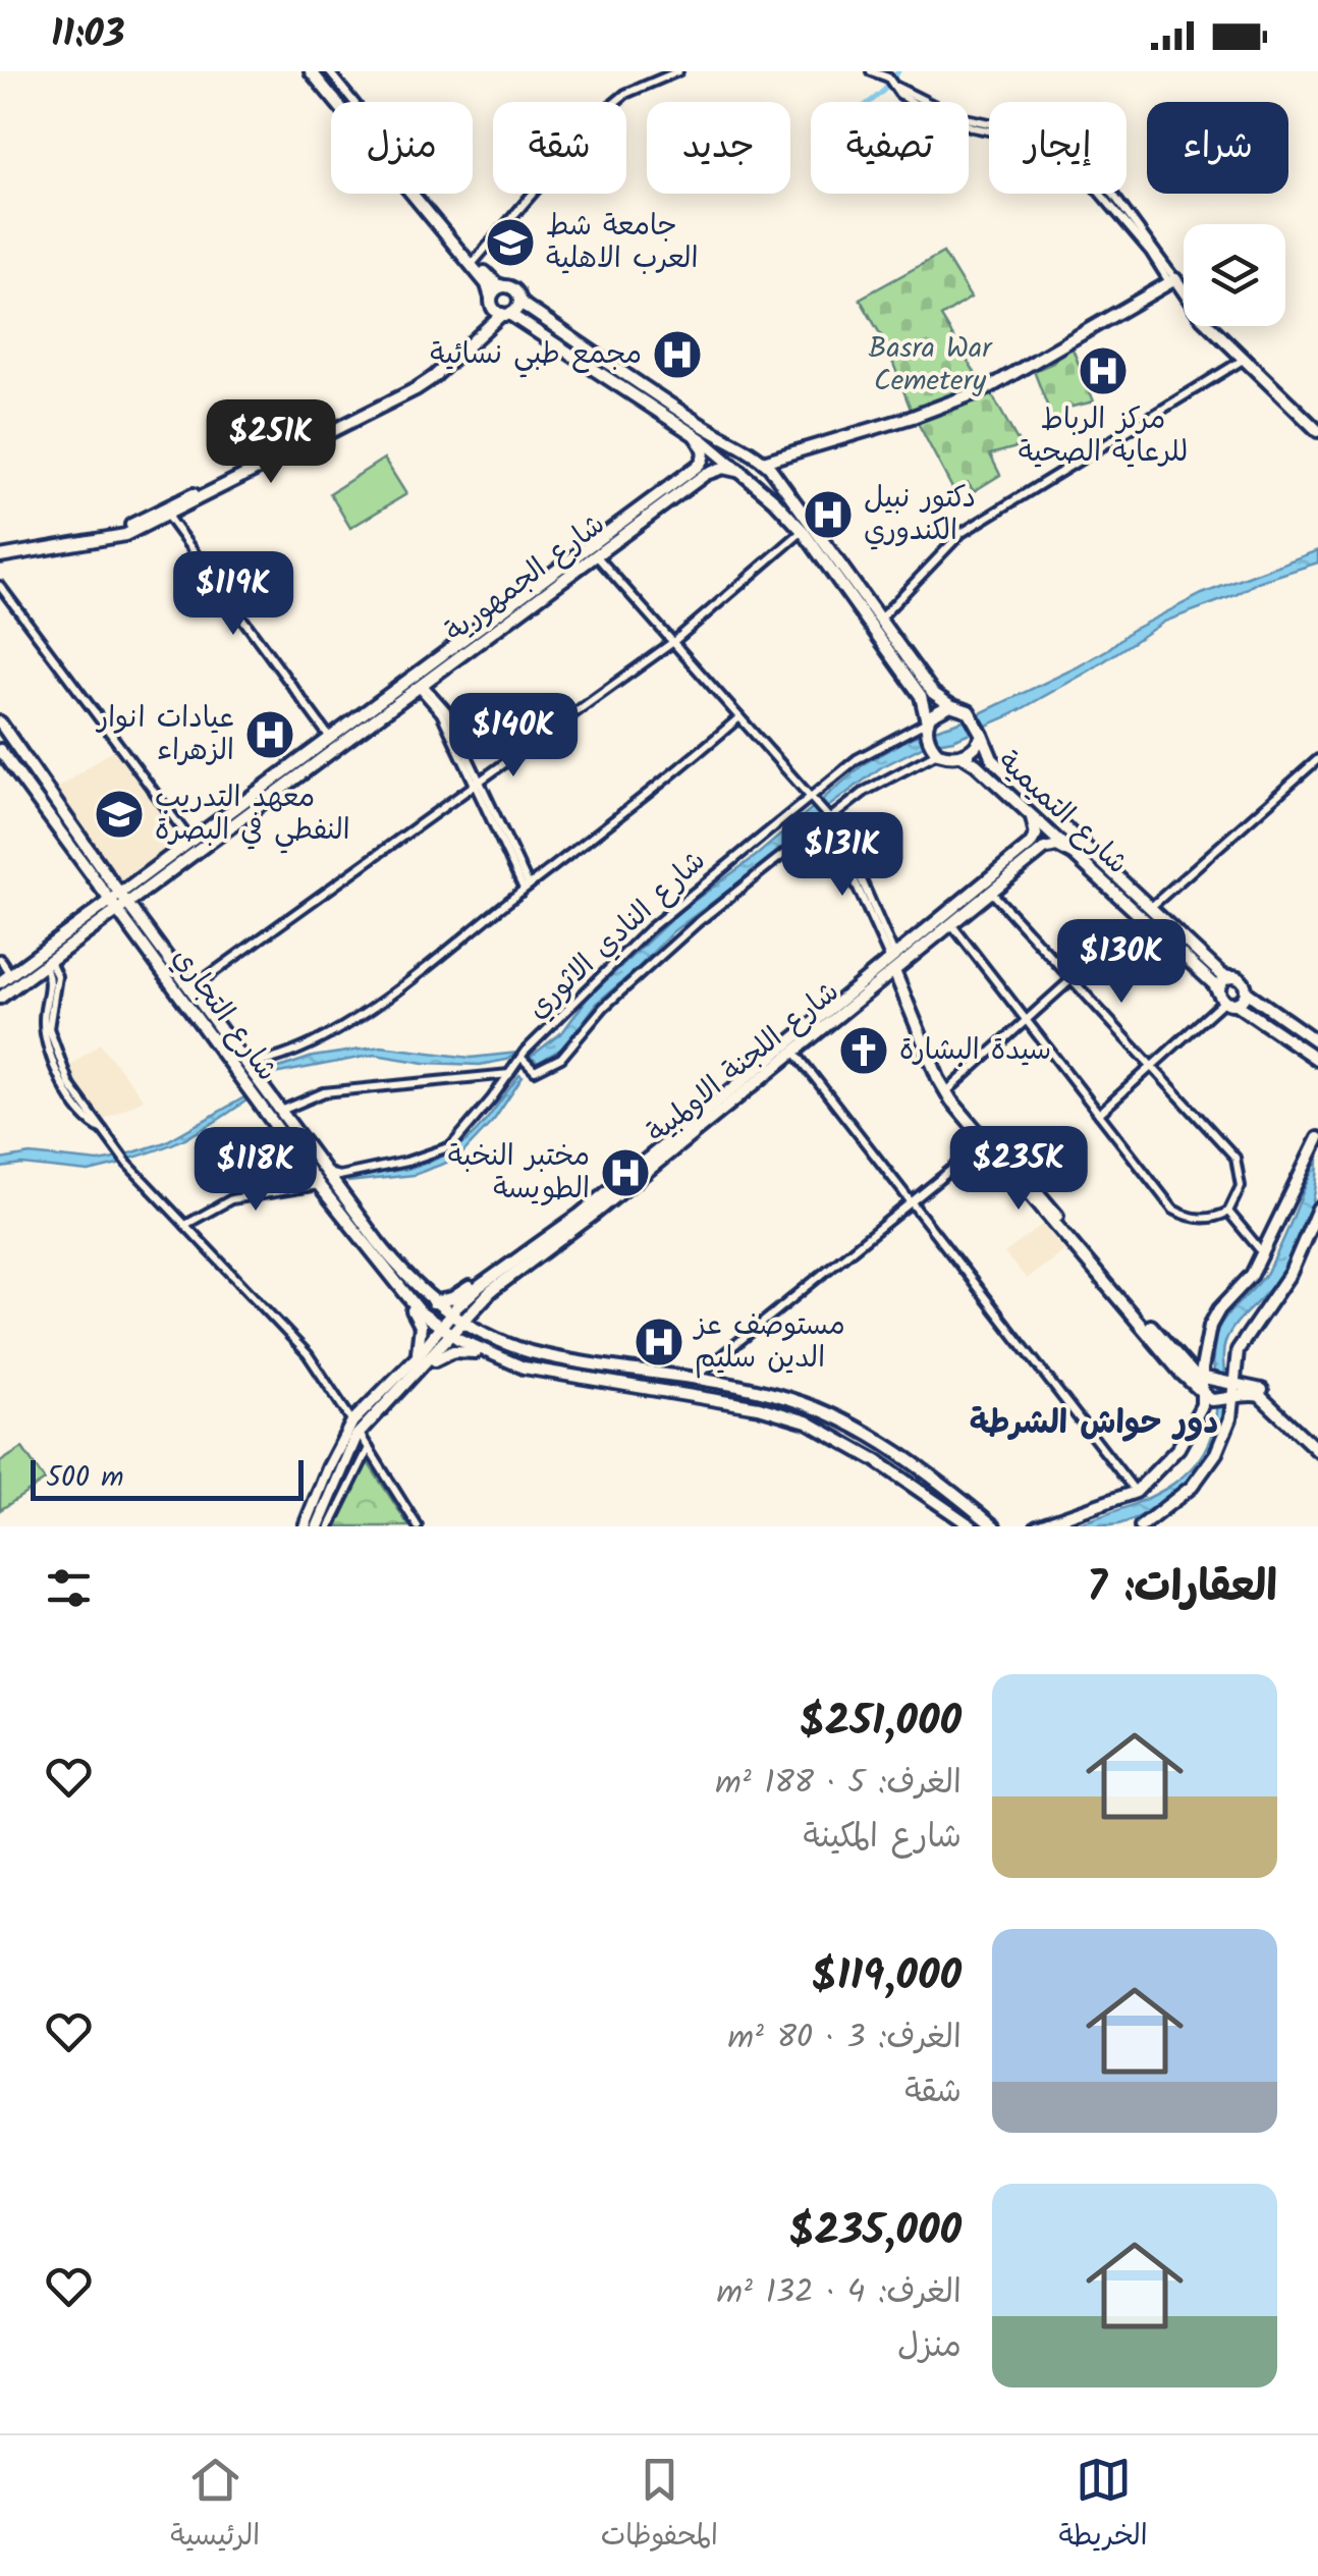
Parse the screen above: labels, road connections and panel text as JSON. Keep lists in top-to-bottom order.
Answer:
{
  "streets": {
    "main road": [
      "شارع الجمهورية",
      "شارع التميمية",
      "شارع التجاري",
      "شارع اللجنة الاولمبية"
    ],
    "street": ["شارع النادي الاثوري"]
  },
  "crossings": [
    ["شارع الجمهورية", "شارع التجاري"],
    ["شارع التميمية", "شارع النادي الاثوري"],
    ["شارع التجاري", "شارع اللجنة الاولمبية"]
  ],
  "districts": ["دور حواش الشرطة"],
  "parks": ["Basra War Cemetery"],
  "places": {
    "school or university": ["جامعة شط العرب الاهلية", "معهد التدريب النفطي في البصرة"],
    "hospital": [
      "مجمع طبي نسائية",
      "مركز الرباط للرعاية الصحية",
      "دكتور نبيل الكندوري",
      "عيادات انوار الزهراء",
      "مختبر النخبة الطويسة",
      "مستوصف عز الدين سليم"
    ],
    "church": ["سيدة البشارة"]
  },
  "scale_bar": "500 m",
  "page": {
    "status": "11:03",
    "chip": [
      "شراء",
      "إيجار",
      "تصفية",
      "جديد",
      "شقة",
      "منزل"
    ],
    "price": [
      "$251K",
      "$119K",
      "$140K",
      "$131K",
      "$130K",
      "$235K",
      "$118K"
    ],
    "scale": "500 m",
    "heading": "العقارات: 7",
    "list": [
      {
        "name": "$251,000",
        "note": "الغرف: 5 · 188 m² · شارع المكينة"
      },
      {
        "name": "$119,000",
        "note": "الغرف: 3 · 80 m² · شقة"
      },
      {
        "name": "$235,000",
        "note": "الغرف: 4 · 132 m² · منزل"
      }
    ],
    "tabs": ["الخريطة", "المحفوظات", "الرئيسية"]
  }
}
